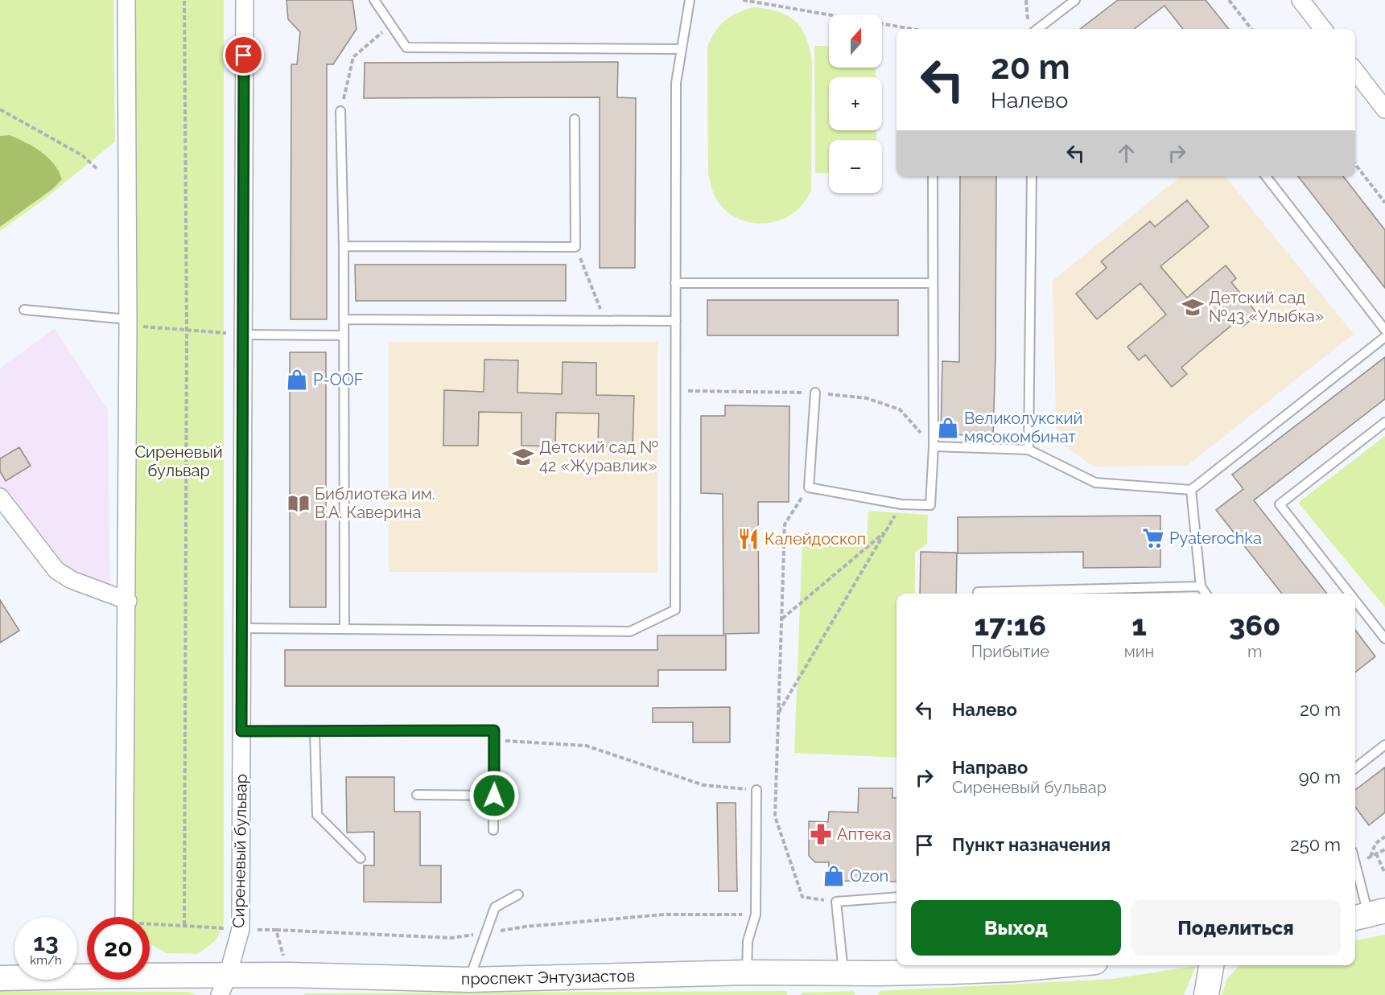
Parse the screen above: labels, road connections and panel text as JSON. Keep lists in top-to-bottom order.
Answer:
{
  "streets": {
    "main road": ["проспект Энтузиастов"],
    "street": ["Сиреневый бульвар"]
  },
  "crossings": [
    ["Сиреневый бульвар", "проспект Энтузиастов"]
  ],
  "parks": ["Сиреневый бульвар"],
  "places": {
    "school or university": ["Детский сад №43 «Улыбка»", "Детский сад № 42 «Журавлик»"],
    "shop": ["P-OOF", "Великолукский мясокомбинат", "Ozon"],
    "library": ["Библиотека им. В.А. Каверина"],
    "supermarket": ["Pyaterochka"],
    "restaurant": ["Калейдоскоп"],
    "pharmacy": ["Аптека"]
  },
  "north": "top",
  "page": {
    "map_buttons": ["+", "−"],
    "turn": ["20 m", "Налево"],
    "eta": [
      "17:16",
      "Прибытие",
      "1",
      "мин",
      "360",
      "m"
    ],
    "list": [
      {
        "name": "Налево",
        "value": "20 m"
      },
      {
        "name": "Направо",
        "note": "Сиреневый бульвар",
        "value": "90 m"
      },
      {
        "name": "Пункт назначения",
        "value": "250 m"
      }
    ],
    "buttons": ["Выход", "Поделиться"],
    "speed": "13 km/h",
    "limit": "20"
  }
}
